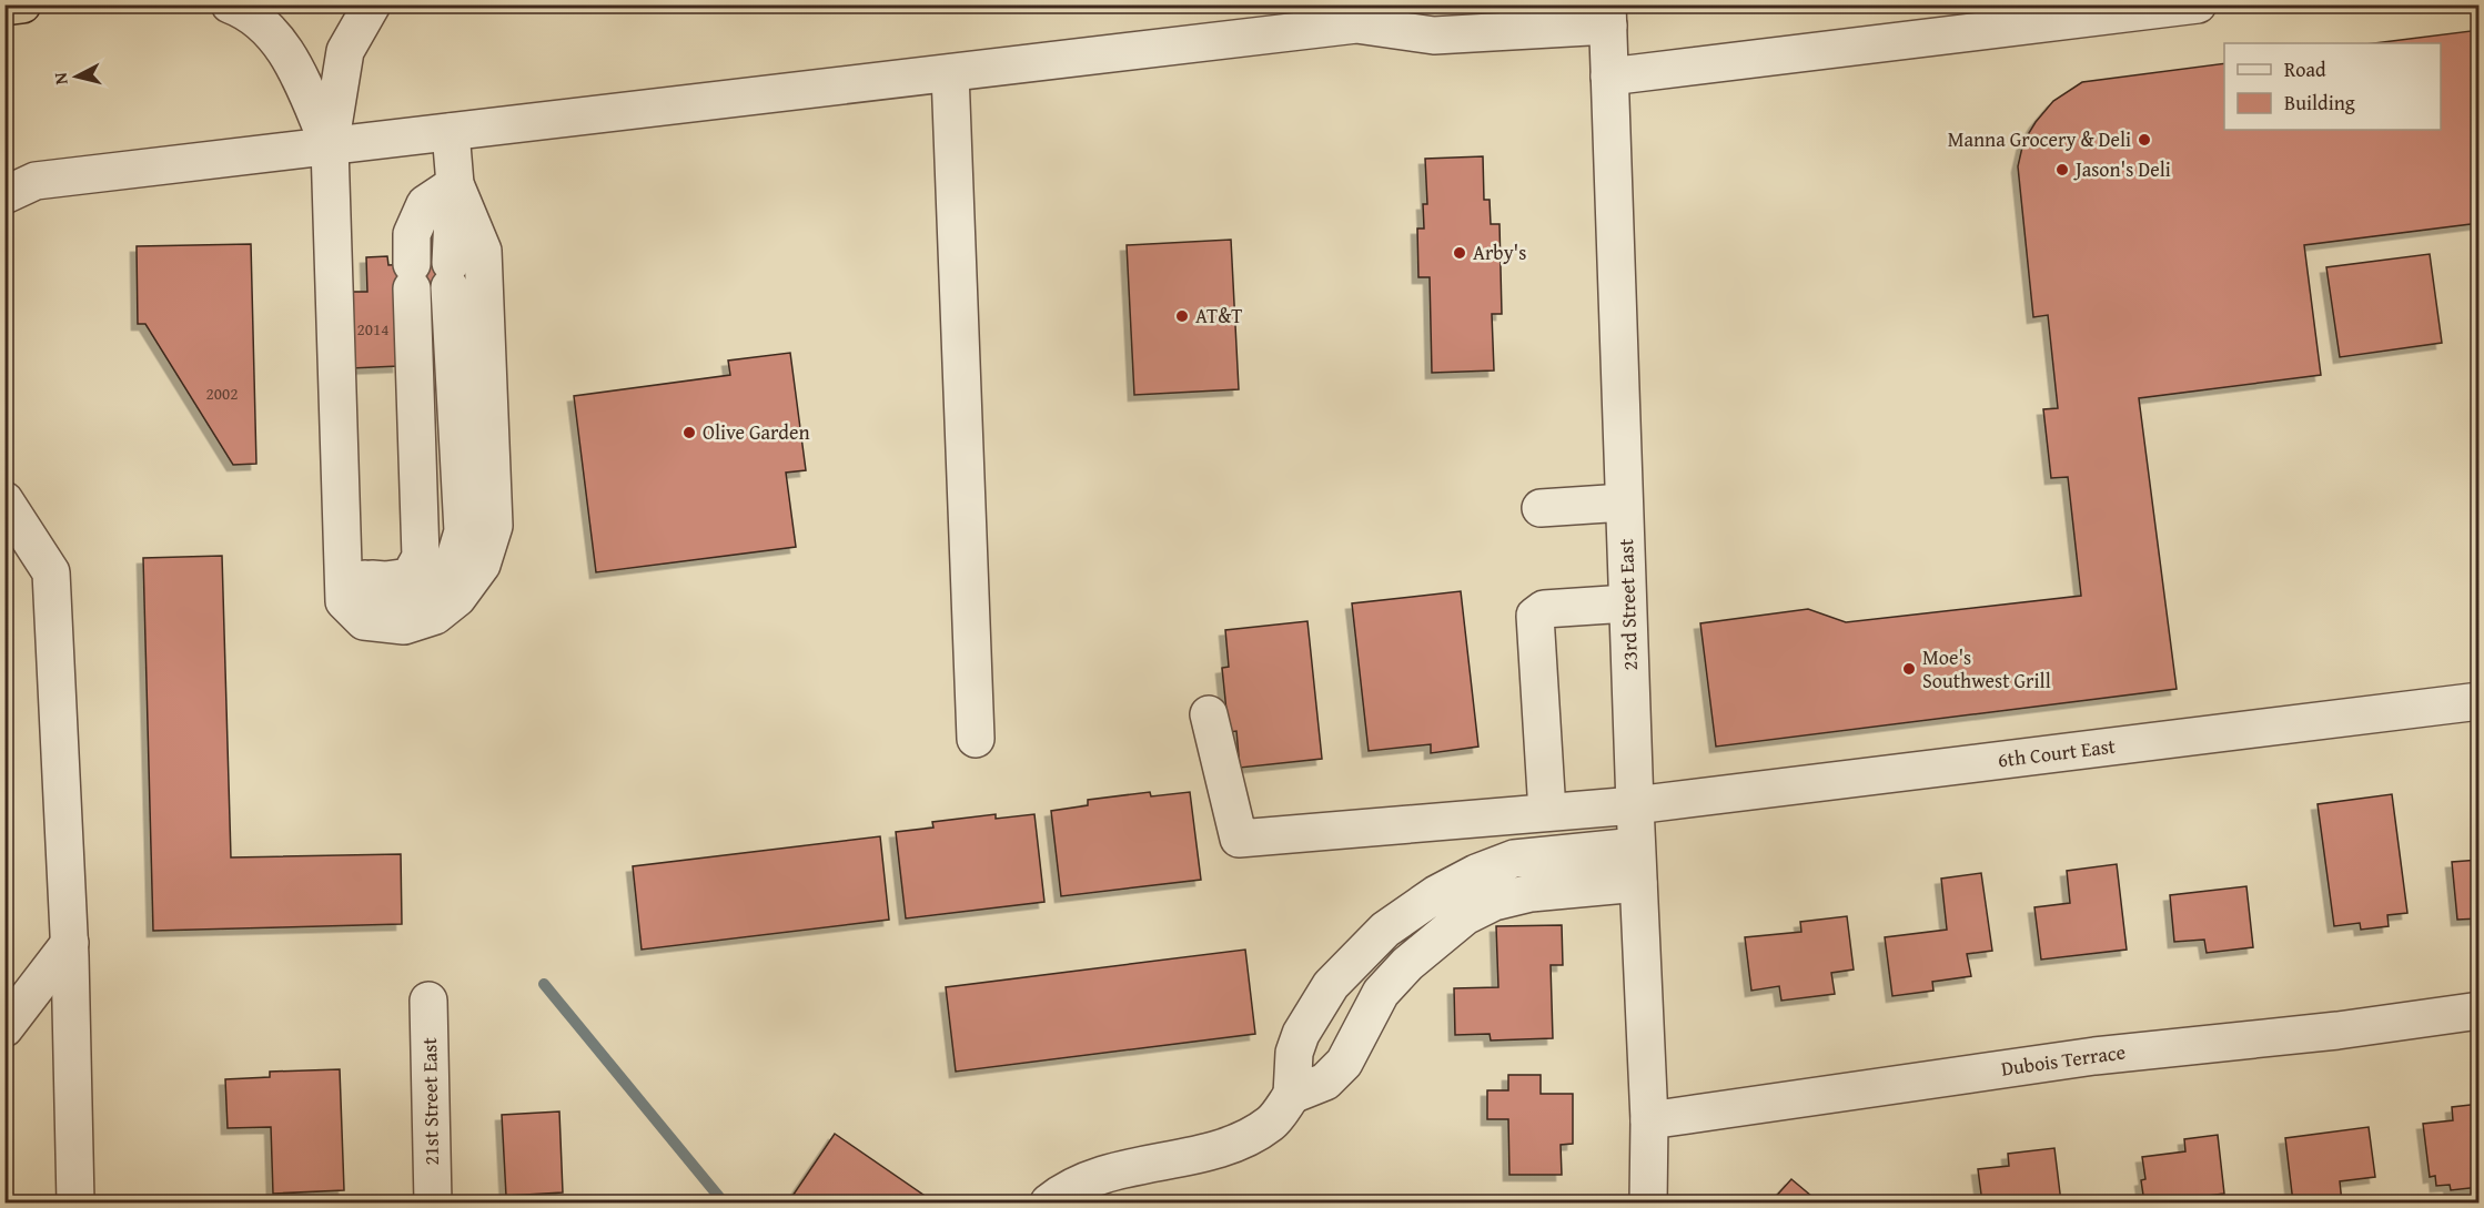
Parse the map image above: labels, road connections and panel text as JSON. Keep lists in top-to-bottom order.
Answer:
{
  "streets": {
    "street": [
      "23rd Street East",
      "6th Court East",
      "Dubois Terrace",
      "21st Street East"
    ]
  },
  "crossings": [
    ["23rd Street East", "6th Court East"],
    ["23rd Street East", "Dubois Terrace"]
  ],
  "places": [
    "Manna Grocery & Deli",
    "Jason's Deli",
    "Arby's",
    "AT&T",
    "Olive Garden",
    "Moe's Southwest Grill"
  ],
  "house_numbers": ["2014", "2002"],
  "legend": ["Road", "Building"],
  "north": "left"
}
